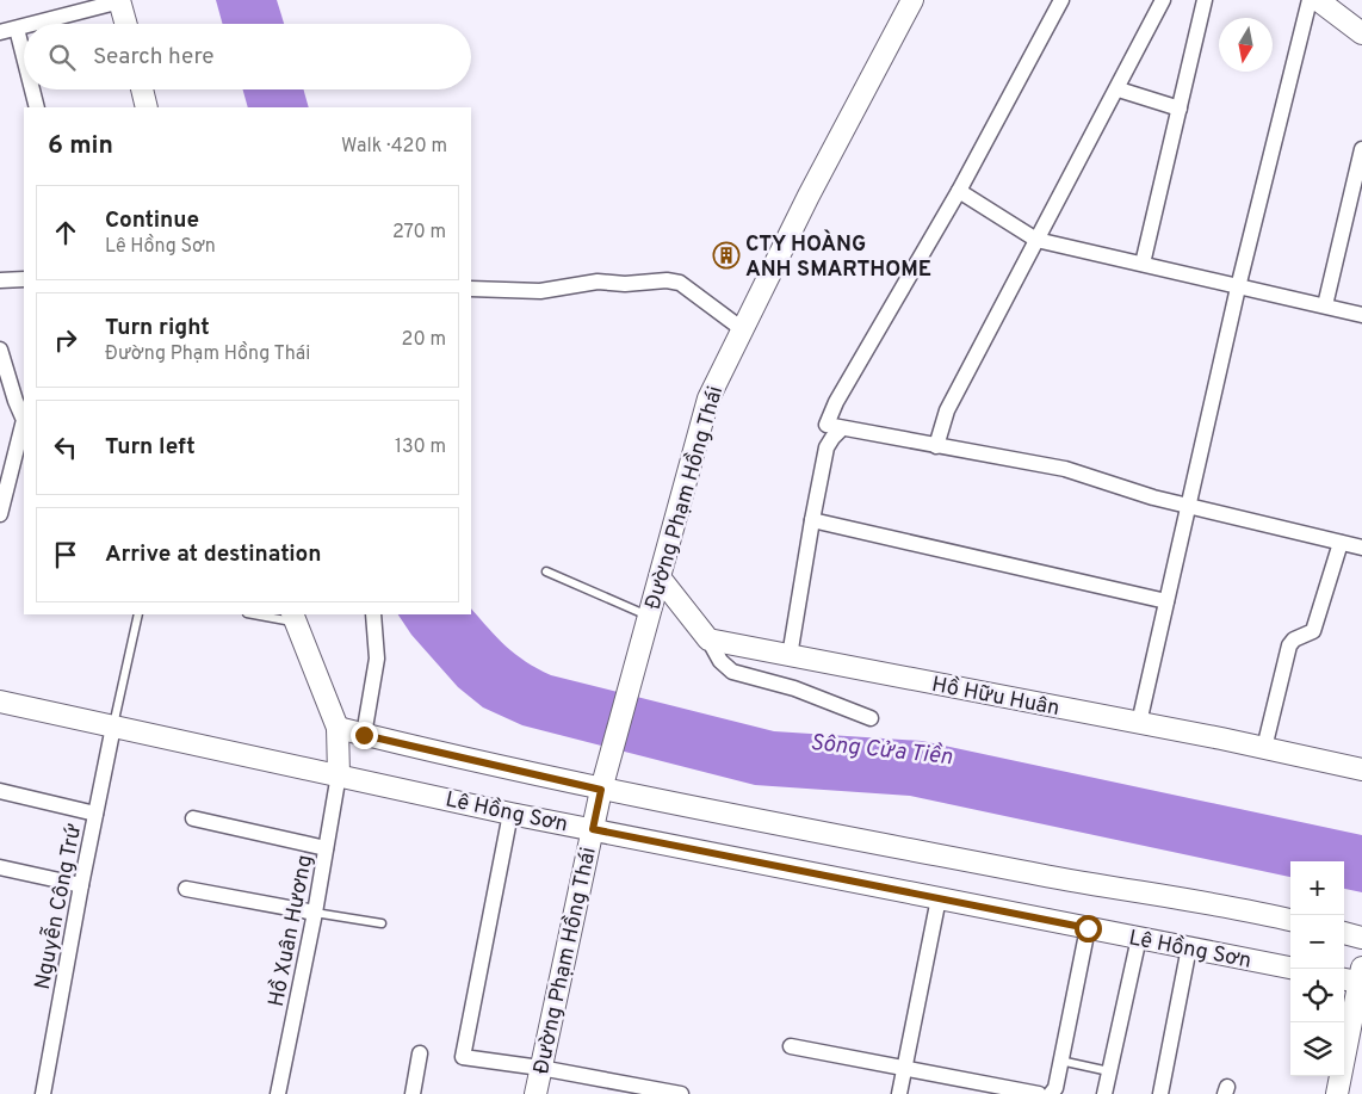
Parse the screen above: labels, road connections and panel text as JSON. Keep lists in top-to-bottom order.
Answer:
{
  "streets": {
    "street": [
      "Đường Phạm Hồng Thái",
      "Hồ Hữu Huân",
      "Lê Hồng Sơn",
      "Nguyễn Công Trứ",
      "Hồ Xuân Hương"
    ]
  },
  "crossings": [
    ["Đường Phạm Hồng Thái", "Lê Hồng Sơn"],
    ["Lê Hồng Sơn", "Nguyễn Công Trứ"],
    ["Lê Hồng Sơn", "Hồ Xuân Hương"]
  ],
  "water": ["Sông Cửa Tiền"],
  "places": {
    "building": ["CTY HOÀNG ANH SMARTHOME"]
  },
  "north": "bottom",
  "page": {
    "search": "Search here",
    "heading": ["6 min", "Walk · 420 m"],
    "list": [
      ["Continue", "Lê Hồng Sơn", "270 m"],
      ["Turn right", "Đường Phạm Hồng Thái", "20 m"],
      ["Turn left", "130 m"],
      "Arrive at destination"
    ],
    "map_buttons": ["+", "−"]
  }
}
